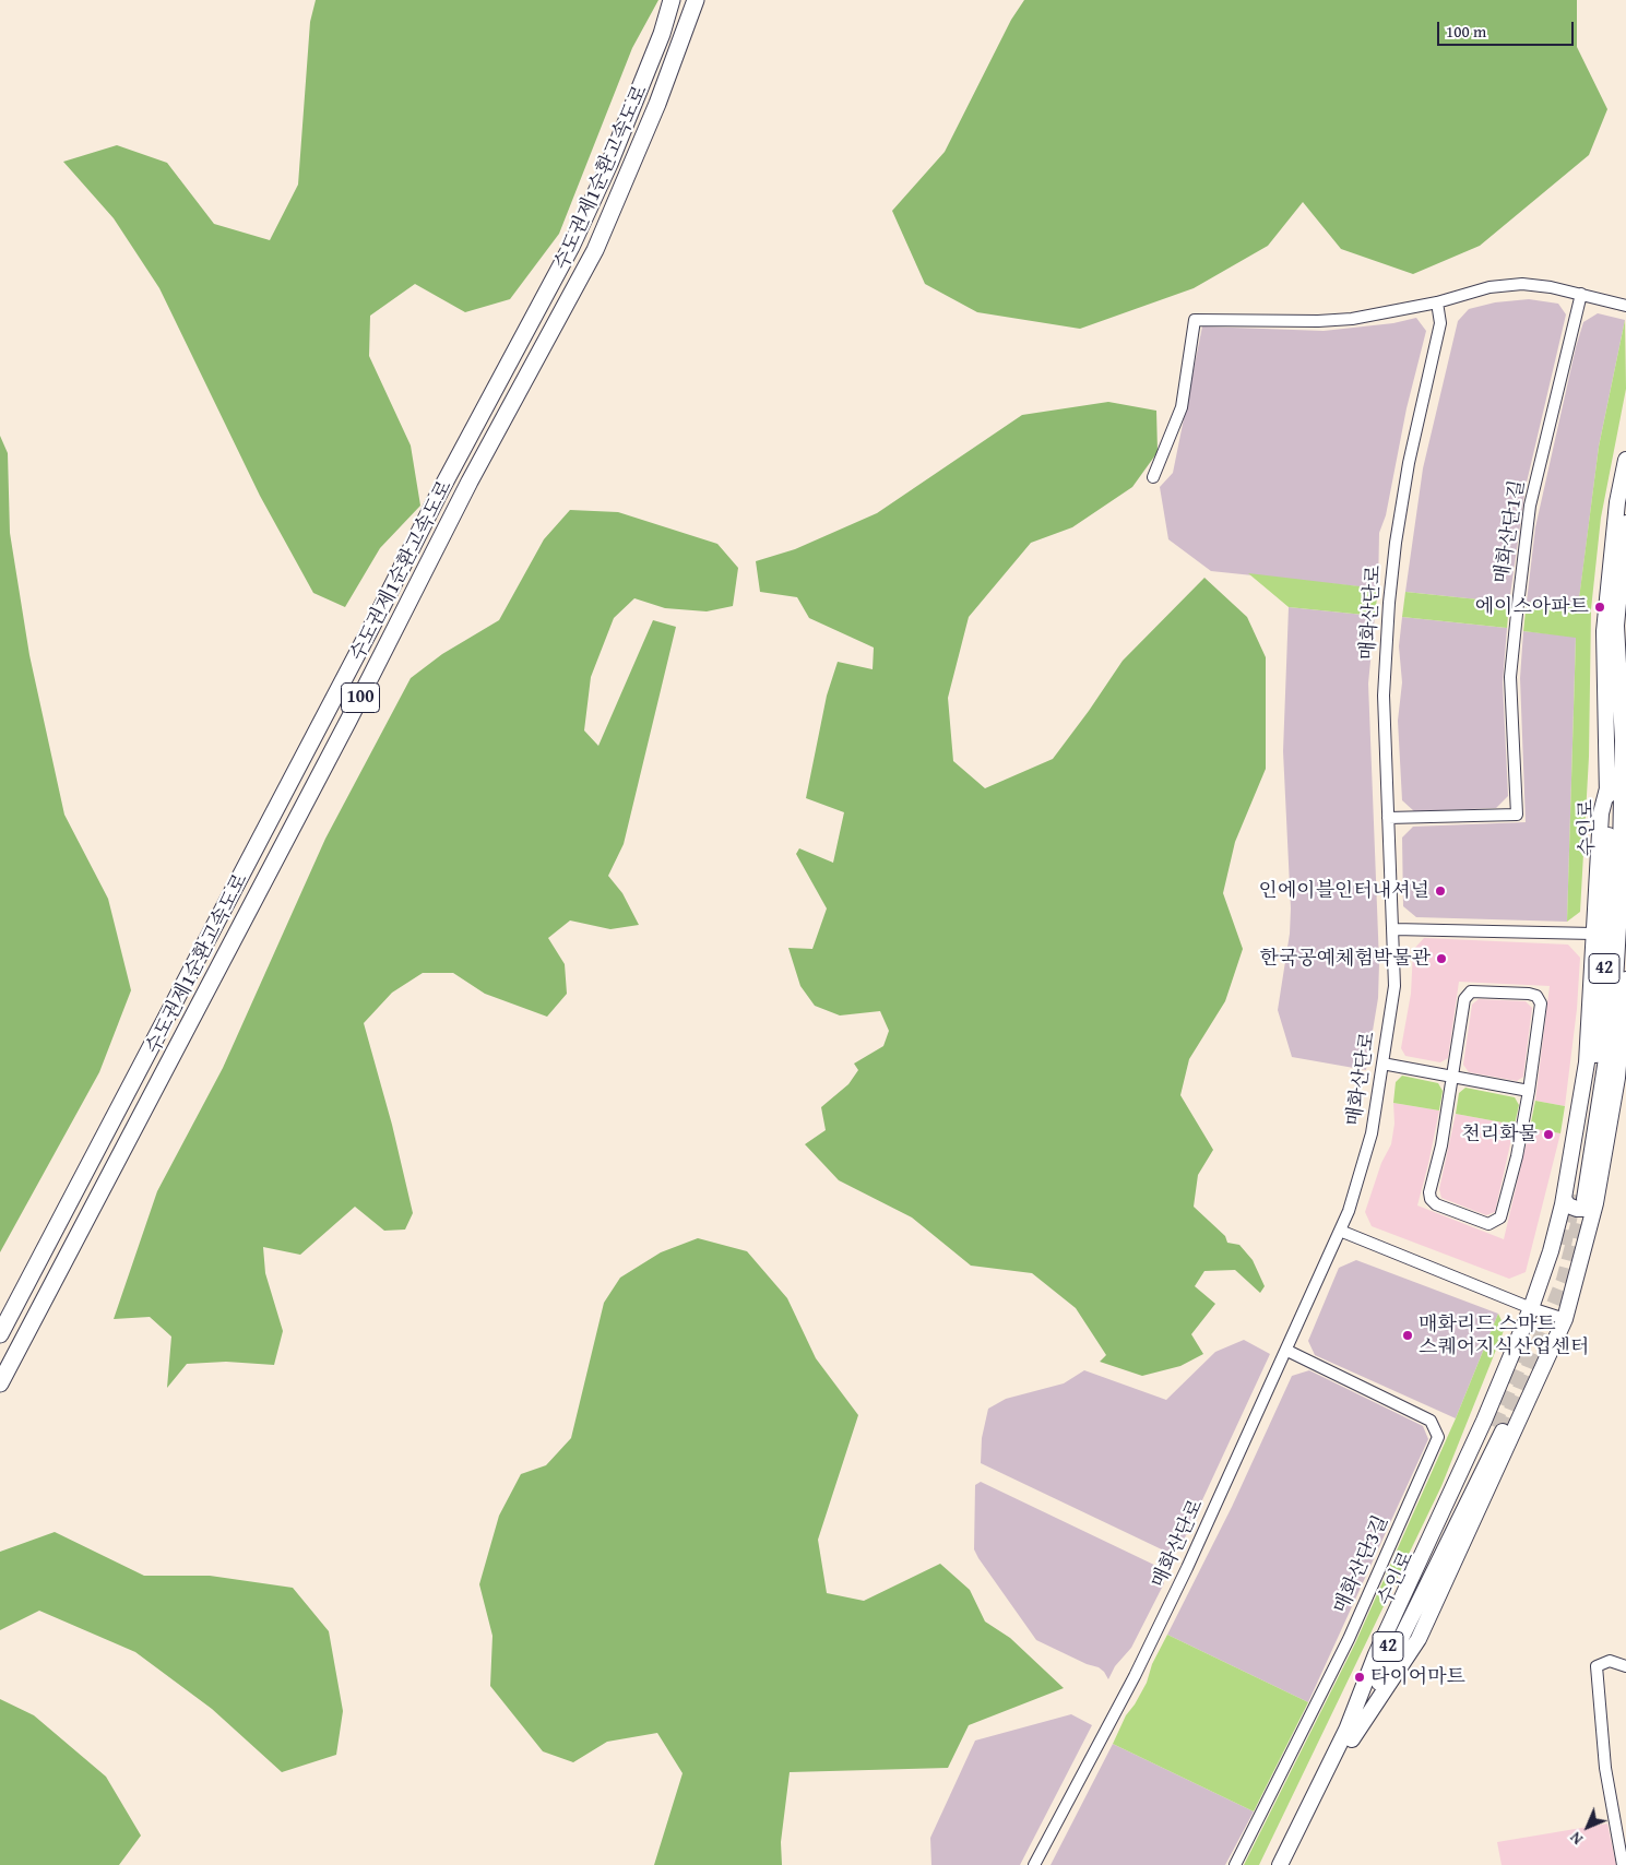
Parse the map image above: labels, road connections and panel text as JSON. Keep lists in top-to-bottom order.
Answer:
{
  "streets": {
    "highway": ["수도권제1순환고속도로", "100"],
    "main road": ["수인로", "42"],
    "street": ["매화산단1길", "매화산단로", "매화산단3길"]
  },
  "crossings": [
    ["매화산단1길", "매화산단로"],
    ["매화산단로", "매화산단3길"]
  ],
  "places": [
    "에이스아파트",
    "인에이블인터내셔널",
    "한국공예체험박물관",
    "천리화물",
    "매화리드 스마트 스퀘어지식산업센터",
    "타이어마트"
  ],
  "scale_bar": "100 m",
  "north": "bottom left"
}
